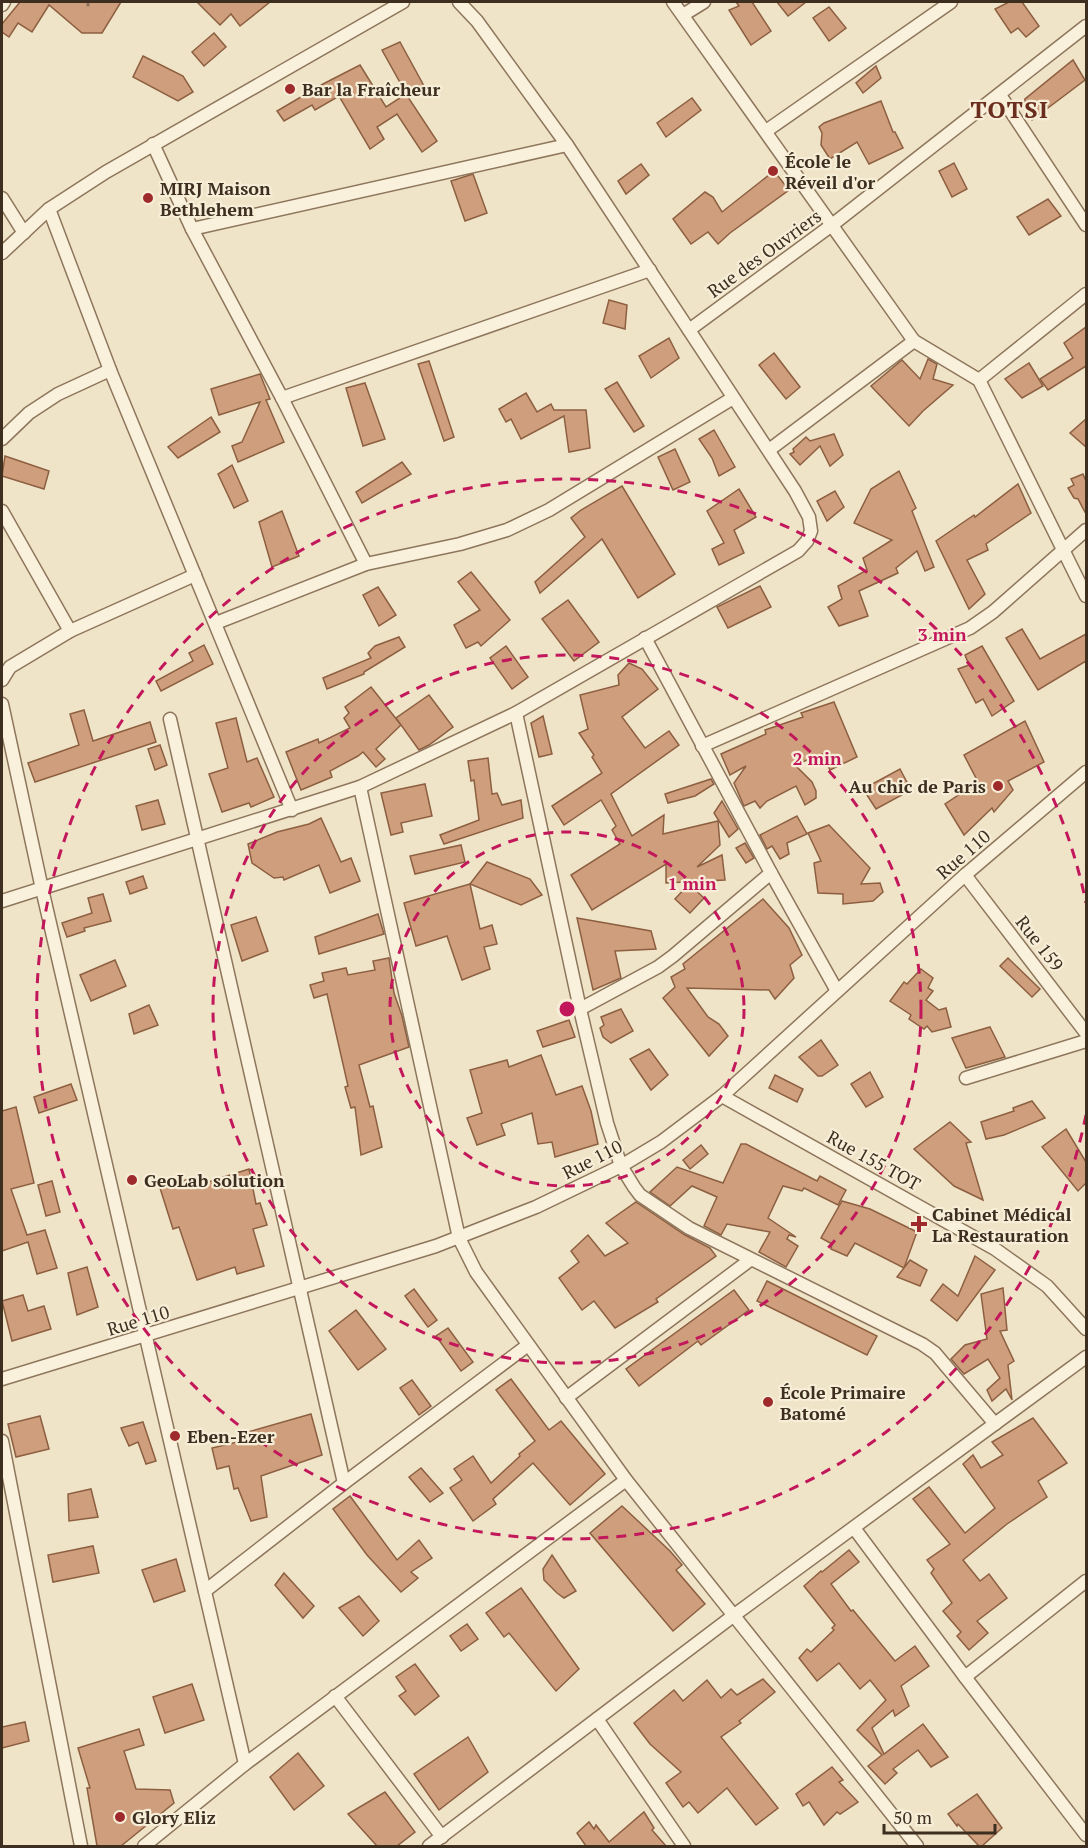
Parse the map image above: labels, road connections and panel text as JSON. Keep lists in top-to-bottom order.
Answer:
{
  "streets": {
    "street": [
      "Rue des Ouvriers",
      "Rue 110",
      "Rue 159",
      "Rue 155 TOT"
    ]
  },
  "crossings": [
    ["Rue 110", "Rue 159"],
    ["Rue 110", "Rue 155 TOT"]
  ],
  "districts": ["TOTSI"],
  "places": {
    "other": [
      "Bar la Fraîcheur",
      "École le Réveil d'or",
      "MIRJ Maison Bethlehem",
      "Au chic de Paris",
      "GeoLab solution",
      "École Primaire Batomé",
      "Eben-Ezer",
      "Glory Eliz"
    ],
    "health": ["Cabinet Médical La Restauration"]
  },
  "scale_bar": "50 m",
  "rings": ["3 min", "2 min", "1 min"]
}
